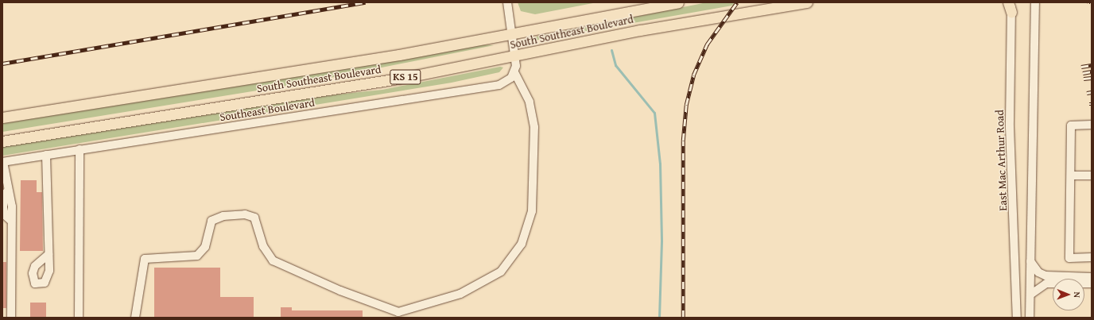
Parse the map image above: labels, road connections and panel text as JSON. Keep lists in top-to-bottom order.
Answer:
{
  "streets": {
    "main road": ["South Southeast Boulevard", "KS 15"],
    "street": ["Southeast Boulevard", "East Mac Arthur Road"]
  },
  "north": "right"
}
